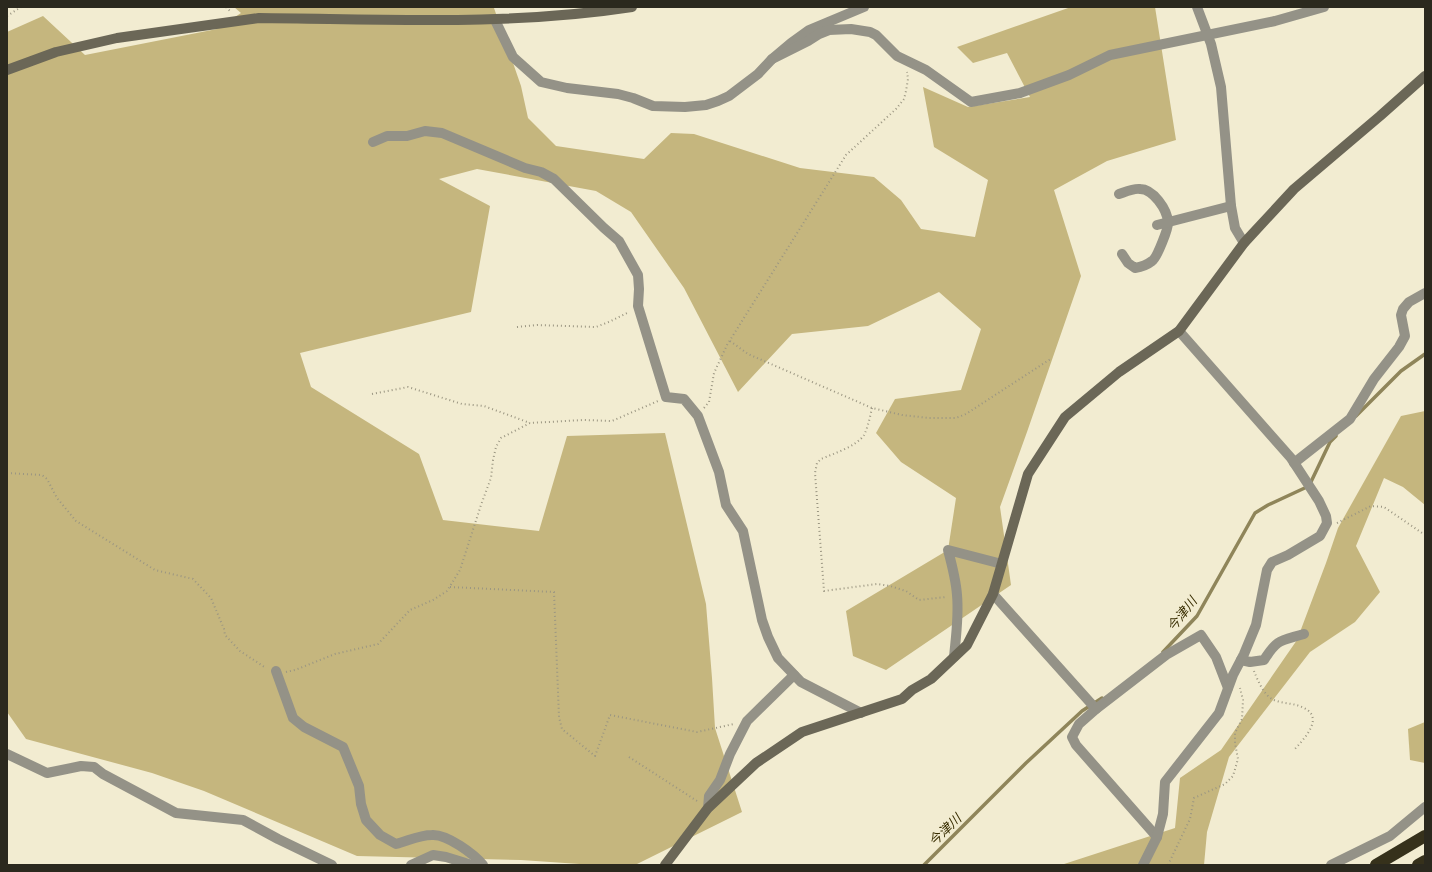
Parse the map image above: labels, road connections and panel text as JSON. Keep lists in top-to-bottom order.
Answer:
{
  "water": ["今津川"]
}
